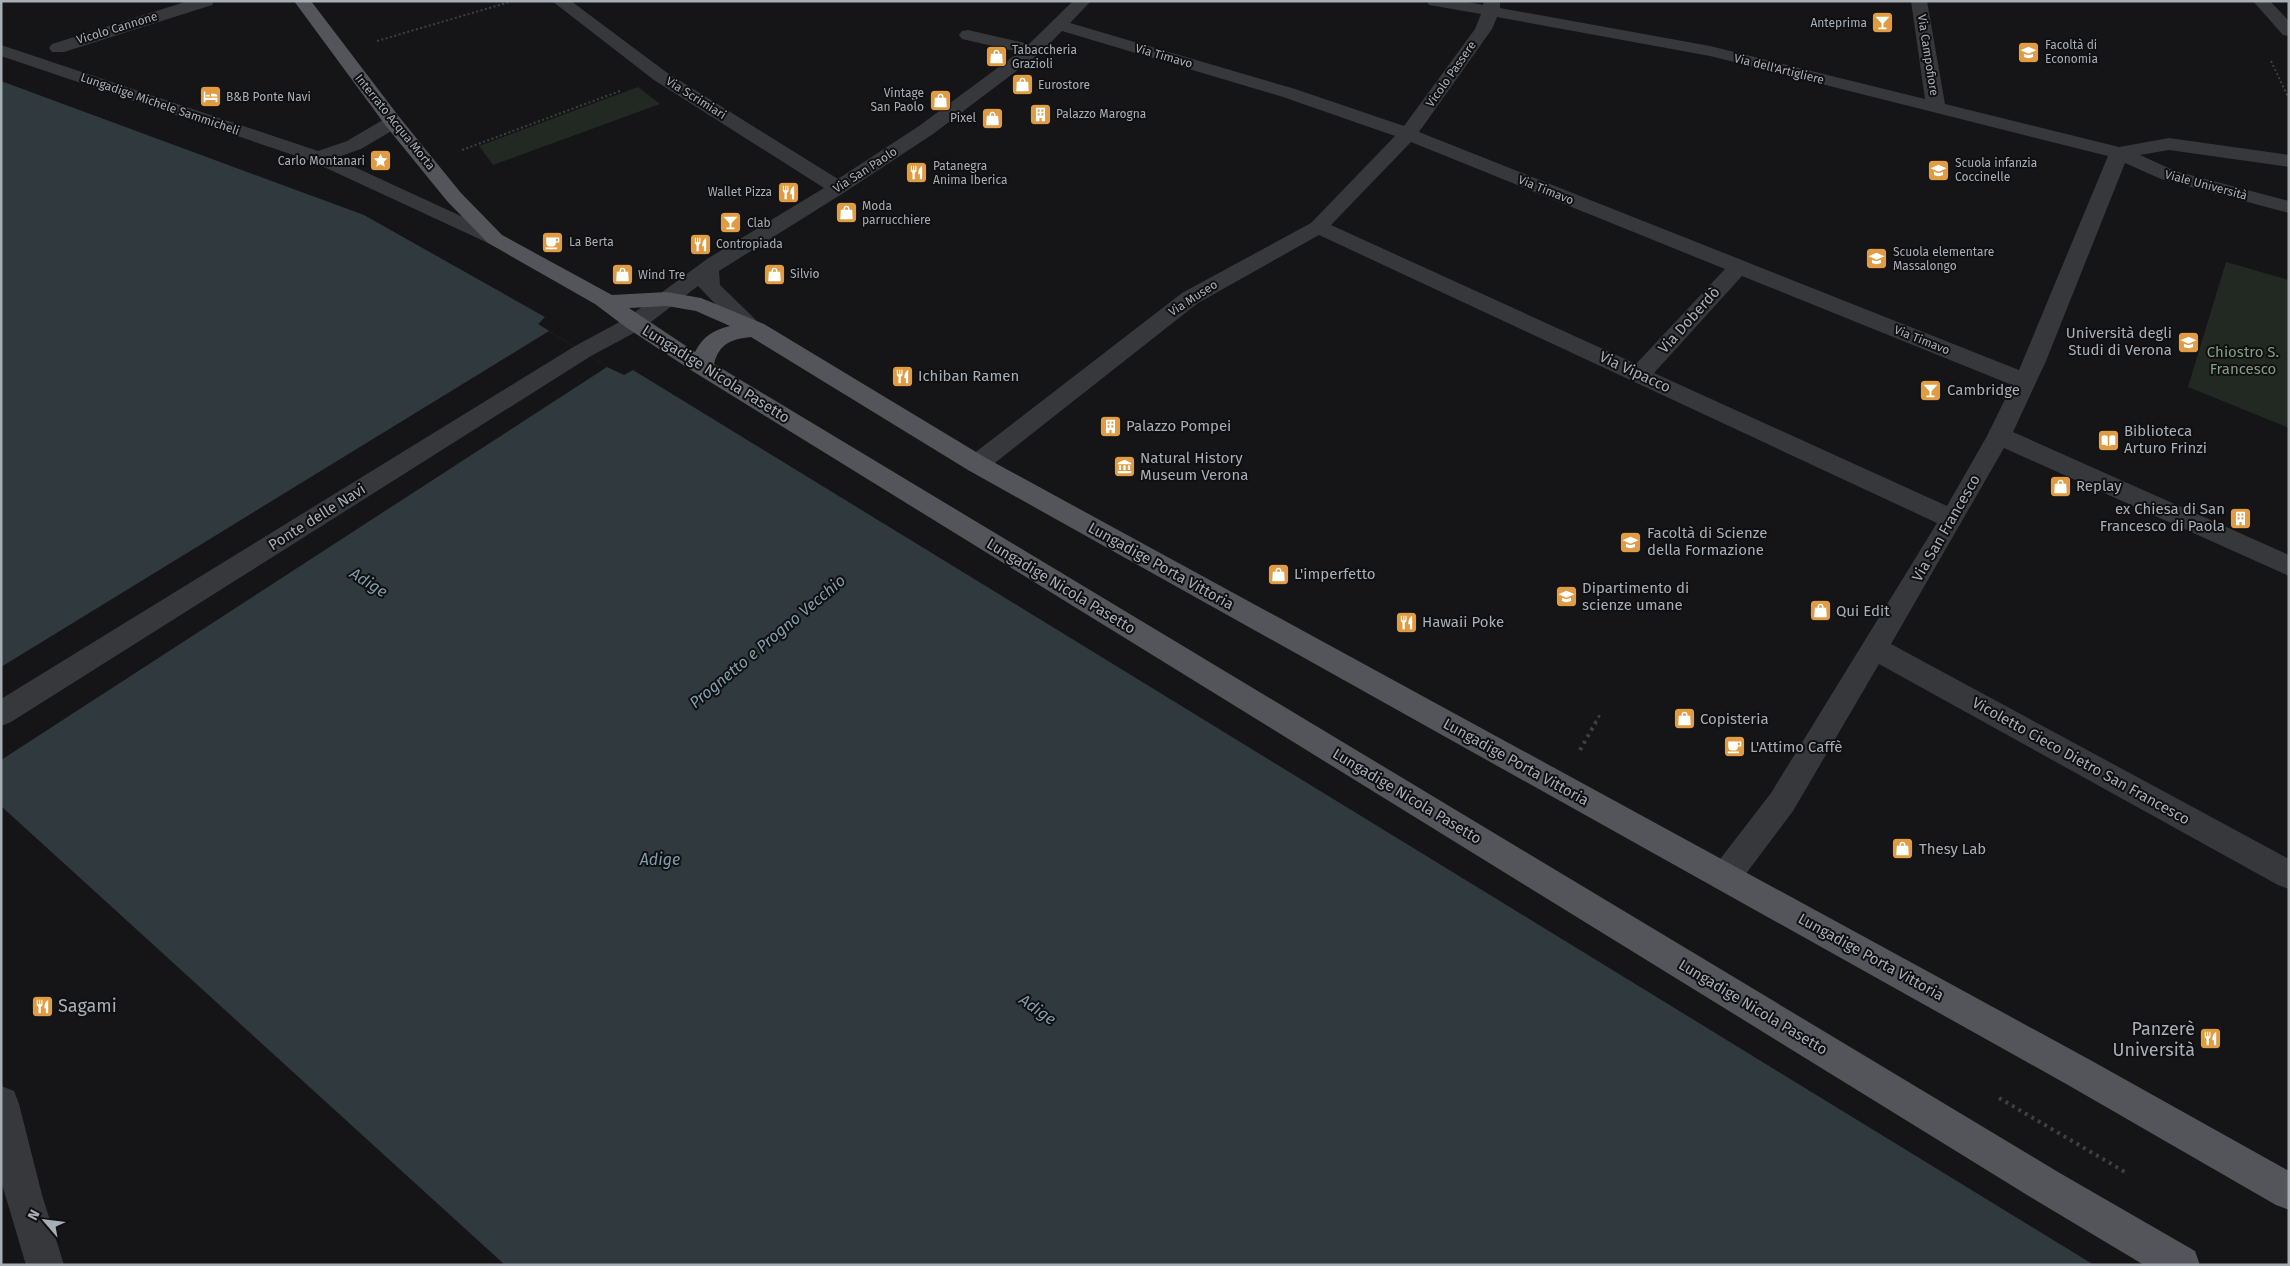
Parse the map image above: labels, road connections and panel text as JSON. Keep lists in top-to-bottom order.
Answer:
{
  "streets": {
    "main road": [
      "Lungadige Michele Sammicheli",
      "Interrato Acqua Morta",
      "Lungadige Nicola Pasetto",
      "Lungadige Porta Vittoria"
    ],
    "street": [
      "Vicolo Cannone",
      "Via Campofiore",
      "Via Timavo",
      "Via dell'Artigliere",
      "Vicolo Passere",
      "Via Scrimiari",
      "Via San Paolo",
      "Viale Università",
      "Via Museo",
      "Via Doberdò",
      "Via Vipacco",
      "Ponte delle Navi",
      "Via San Francesco",
      "Vicoletto Cieco Dietro San Francesco"
    ]
  },
  "crossings": [
    ["Via Campofiore", "Via dell'Artigliere"],
    ["Via Timavo", "Vicolo Passere"],
    ["Via Timavo", "Via San Paolo"],
    ["Via Timavo", "Via Museo"],
    ["Via Timavo", "Via Doberdò"],
    ["Via Timavo", "Via San Francesco"],
    ["Via dell'Artigliere", "Vicolo Passere"],
    ["Via dell'Artigliere", "Viale Università"],
    ["Via dell'Artigliere", "Via San Francesco"],
    ["Vicolo Passere", "Via Museo"],
    ["Via Scrimiari", "Via San Paolo"],
    ["Lungadige Michele Sammicheli", "Interrato Acqua Morta"],
    ["Lungadige Michele Sammicheli", "Via San Paolo"],
    ["Lungadige Michele Sammicheli", "Lungadige Nicola Pasetto"],
    ["Lungadige Michele Sammicheli", "Ponte delle Navi"],
    ["Lungadige Michele Sammicheli", "Lungadige Porta Vittoria"],
    ["Via San Paolo", "Lungadige Nicola Pasetto"],
    ["Via San Paolo", "Ponte delle Navi"],
    ["Via San Paolo", "Lungadige Porta Vittoria"],
    ["Viale Università", "Via San Francesco"],
    ["Via Museo", "Via Vipacco"],
    ["Via Museo", "Lungadige Porta Vittoria"],
    ["Via Doberdò", "Via Vipacco"],
    ["Via Vipacco", "Via San Francesco"],
    ["Lungadige Nicola Pasetto", "Ponte delle Navi"],
    ["Lungadige Nicola Pasetto", "Lungadige Porta Vittoria"],
    ["Ponte delle Navi", "Lungadige Porta Vittoria"],
    ["Via San Francesco", "Lungadige Porta Vittoria"],
    ["Via San Francesco", "Vicoletto Cieco Dietro San Francesco"]
  ],
  "water": ["Adige", "Prognetto e Progno Vecchio"],
  "parks": ["Chiostro S. Francesco"],
  "places": {
    "bar": ["Anteprima", "Clab", "Cambridge"],
    "school or university": [
      "Facoltà di Economia",
      "Scuola infanzia Coccinelle",
      "Scuola elementare Massalongo",
      "Università degli Studi di Verona",
      "Facoltà di Scienze della Formazione",
      "Dipartimento di scienze umane"
    ],
    "shop": [
      "Tabaccheria Grazioli",
      "Eurostore",
      "Vintage San Paolo",
      "Pixel",
      "Moda parrucchiere",
      "Silvio",
      "Wind Tre",
      "Replay",
      "L'imperfetto",
      "Qui Edit",
      "Copisteria",
      "Thesy Lab"
    ],
    "hotel": ["B&B Ponte Navi"],
    "building": ["Palazzo Marogna", "Palazzo Pompei", "ex Chiesa di San Francesco di Paola"],
    "place": ["Carlo Montanari"],
    "restaurant": [
      "Patanegra Anima Iberica",
      "Wallet Pizza",
      "Contropiada",
      "Ichiban Ramen",
      "Hawaii Poke",
      "Sagami",
      "Panzerè Università"
    ],
    "cafe": ["La Berta", "L'Attimo Caffè"],
    "library": ["Biblioteca Arturo Frinzi"],
    "museum": ["Natural History Museum Verona"]
  },
  "north": "top left"
}
